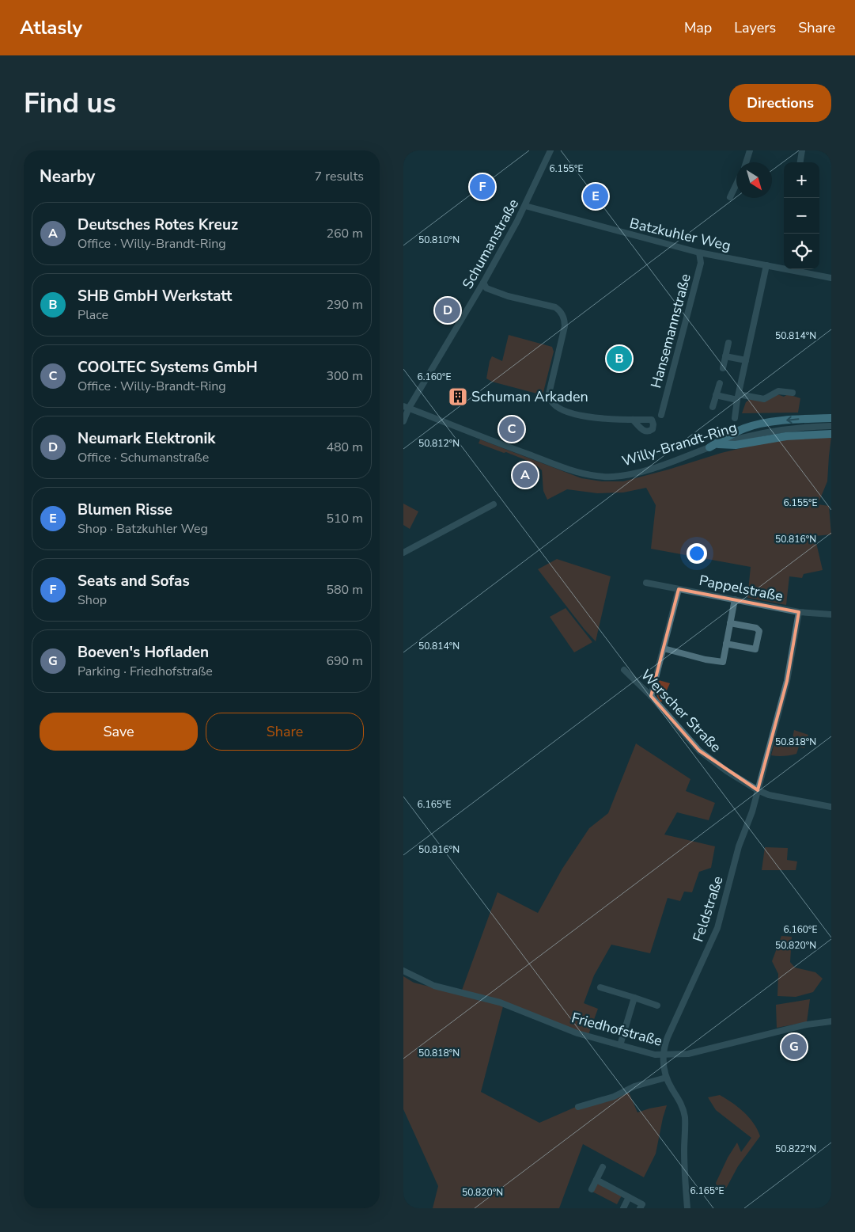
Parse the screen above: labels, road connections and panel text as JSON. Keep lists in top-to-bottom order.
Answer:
{
  "streets": {
    "street": [
      "Batzkuhler Weg",
      "Schumanstraße",
      "Hansemannstraße",
      "Willy-Brandt-Ring",
      "Pappelstraße",
      "Werscher Straße",
      "Feldstraße",
      "Friedhofstraße"
    ]
  },
  "crossings": [
    ["Batzkuhler Weg", "Schumanstraße"],
    ["Batzkuhler Weg", "Hansemannstraße"],
    ["Schumanstraße", "Willy-Brandt-Ring"],
    ["Pappelstraße", "Feldstraße"],
    ["Werscher Straße", "Feldstraße"],
    ["Feldstraße", "Friedhofstraße"]
  ],
  "places": {
    "building": ["Schuman Arkaden"]
  },
  "north": "bottom right",
  "page": {
    "header": "Atlasly",
    "nav": ["Map", "Layers", "Share"],
    "buttons": [
      "Directions",
      ["Save", "Share"]
    ],
    "title": "Find us",
    "heading": ["Nearby", "7 results"],
    "map_buttons": ["+", "−"],
    "pins": [
      "F",
      "E",
      "D",
      "B",
      "C",
      "A",
      "G"
    ],
    "list": [
      {
        "mark": "A",
        "name": "Deutsches Rotes Kreuz",
        "note": "Office · Willy-Brandt-Ring",
        "value": "260 m"
      },
      {
        "mark": "B",
        "name": "SHB GmbH Werkstatt",
        "note": "Place",
        "value": "290 m"
      },
      {
        "mark": "C",
        "name": "COOLTEC Systems GmbH",
        "note": "Office · Willy-Brandt-Ring",
        "value": "300 m"
      },
      {
        "mark": "D",
        "name": "Neumark Elektronik",
        "note": "Office · Schumanstraße",
        "value": "480 m"
      },
      {
        "mark": "E",
        "name": "Blumen Risse",
        "note": "Shop · Batzkuhler Weg",
        "value": "510 m"
      },
      {
        "mark": "F",
        "name": "Seats and Sofas",
        "note": "Shop",
        "value": "580 m"
      },
      {
        "mark": "G",
        "name": "Boeven's Hofladen",
        "note": "Parking · Friedhofstraße",
        "value": "690 m"
      }
    ]
  },
  "coordinates": [
    "6.155°E",
    "50.810°N",
    "50.814°N",
    "6.160°E",
    "50.812°N",
    "50.816°N",
    "50.818°N",
    "6.165°E",
    "50.820°N",
    "50.822°N"
  ]
}
